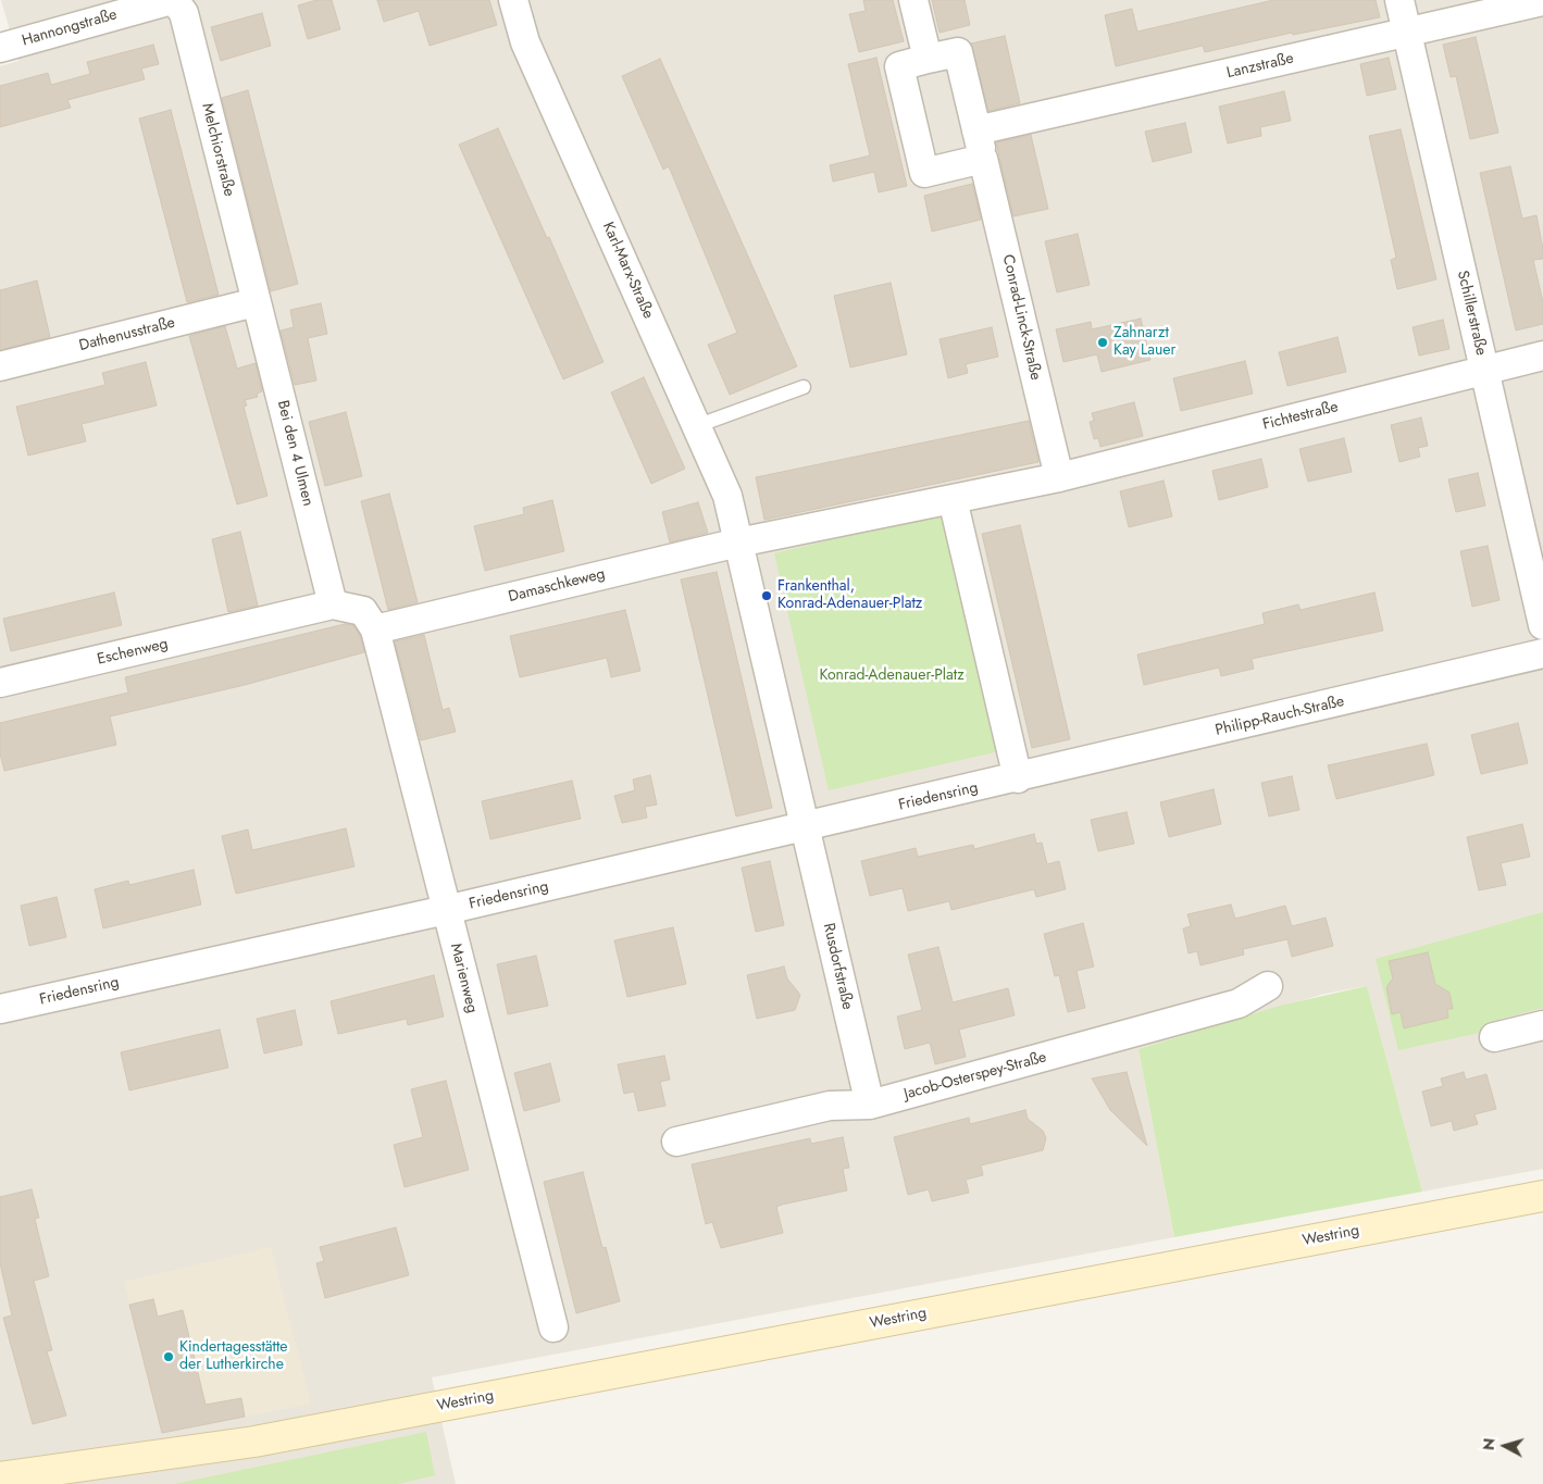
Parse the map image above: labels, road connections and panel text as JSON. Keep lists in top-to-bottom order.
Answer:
{
  "streets": {
    "main road": ["Westring"],
    "street": [
      "Hannongstraße",
      "Lanzstraße",
      "Melchiorstraße",
      "Karl-Marx-Straße",
      "Schillerstraße",
      "Conrad-Linck-Straße",
      "Dathenusstraße",
      "Fichtestraße",
      "Bei den 4 Ulmen",
      "Damaschkeweg",
      "Eschenweg",
      "Philipp-Rauch-Straße",
      "Friedensring",
      "Rusdorfstraße",
      "Marienweg",
      "Jacob-Osterspey-Straße"
    ]
  },
  "crossings": [
    ["Hannongstraße", "Melchiorstraße"],
    ["Lanzstraße", "Schillerstraße"],
    ["Lanzstraße", "Conrad-Linck-Straße"],
    ["Melchiorstraße", "Dathenusstraße"],
    ["Melchiorstraße", "Bei den 4 Ulmen"],
    ["Karl-Marx-Straße", "Damaschkeweg"],
    ["Schillerstraße", "Fichtestraße"],
    ["Conrad-Linck-Straße", "Fichtestraße"],
    ["Dathenusstraße", "Bei den 4 Ulmen"],
    ["Bei den 4 Ulmen", "Eschenweg"],
    ["Damaschkeweg", "Marienweg"],
    ["Philipp-Rauch-Straße", "Friedensring"],
    ["Friedensring", "Rusdorfstraße"],
    ["Friedensring", "Marienweg"],
    ["Rusdorfstraße", "Jacob-Osterspey-Straße"]
  ],
  "parks": ["Konrad-Adenauer-Platz"],
  "places": ["Zahnarzt Kay Lauer", "Frankenthal, Konrad-Adenauer-Platz", "Kindertagesstätte der Lutherkirche"],
  "north": "left"
}
